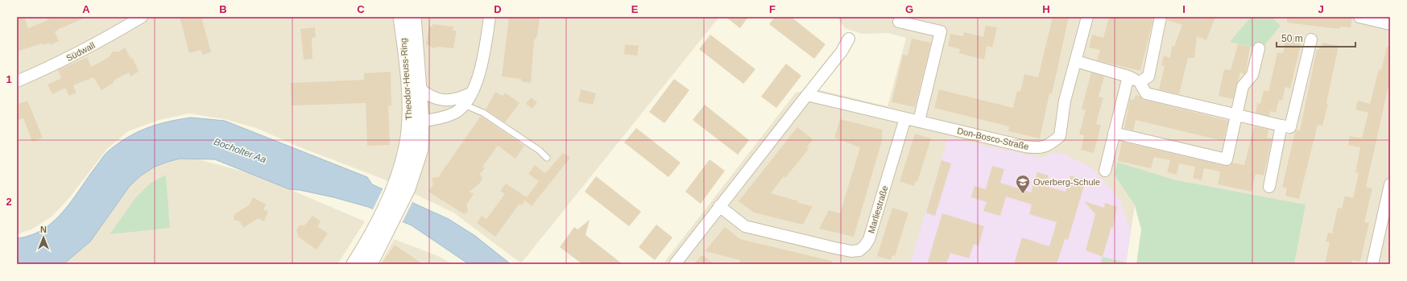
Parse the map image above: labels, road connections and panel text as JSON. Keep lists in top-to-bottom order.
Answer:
{
  "streets": {
    "main road": ["Theodor-Heuss-Ring"],
    "street": ["Südwall", "Don-Bosco-Straße", "Marliestraße"]
  },
  "crossings": [
    ["Don-Bosco-Straße", "Marliestraße"]
  ],
  "water": ["Bocholter Aa"],
  "places": {
    "school or university": ["Overberg-Schule"]
  },
  "scale_bar": "50 m",
  "north": "top",
  "grid": {
    "columns": [
      "A",
      "B",
      "C",
      "D",
      "E",
      "F",
      "G",
      "H",
      "I",
      "J"
    ],
    "rows": ["1", "2"]
  }
}
